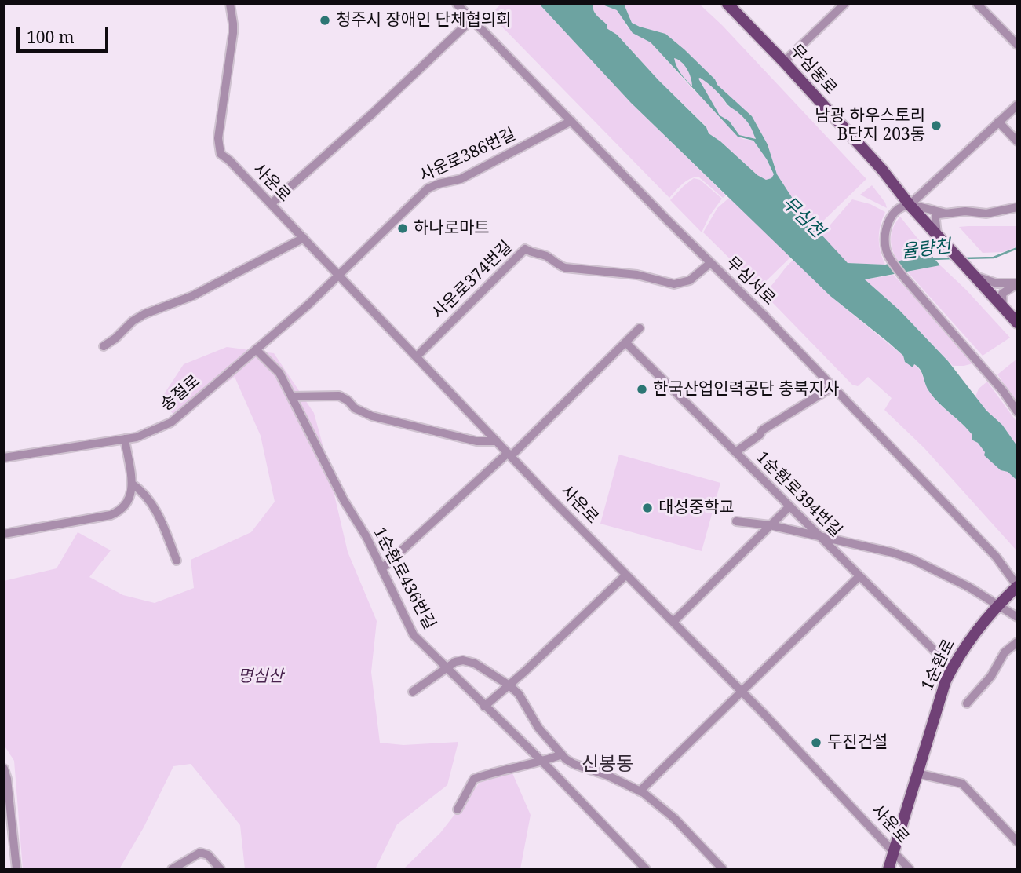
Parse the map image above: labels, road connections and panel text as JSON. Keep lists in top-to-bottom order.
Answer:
{
  "streets": {
    "main road": ["무심동로", "1순환로"],
    "street": [
      "사운로386번길",
      "사운로",
      "사운로374번길",
      "무심서로",
      "송절로",
      "1순환로394번길",
      "1순환로436번길"
    ]
  },
  "crossings": [
    ["사운로386번길", "사운로"],
    ["사운로386번길", "무심서로"],
    ["사운로386번길", "송절로"],
    ["사운로", "사운로374번길"],
    ["사운로", "송절로"],
    ["사운로", "1순환로"],
    ["사운로374번길", "무심서로"],
    ["무심서로", "1순환로"],
    ["송절로", "1순환로436번길"],
    ["1순환로394번길", "1순환로"]
  ],
  "districts": ["신봉동"],
  "water": ["무심천", "율량천"],
  "parks": ["명심산"],
  "places": [
    "청주시 장애인 단체협의회",
    "남광 하우스토리 B단지 203동",
    "하나로마트",
    "한국산업인력공단 충북지사",
    "대성중학교",
    "두진건설"
  ],
  "scale_bar": "100 m"
}
